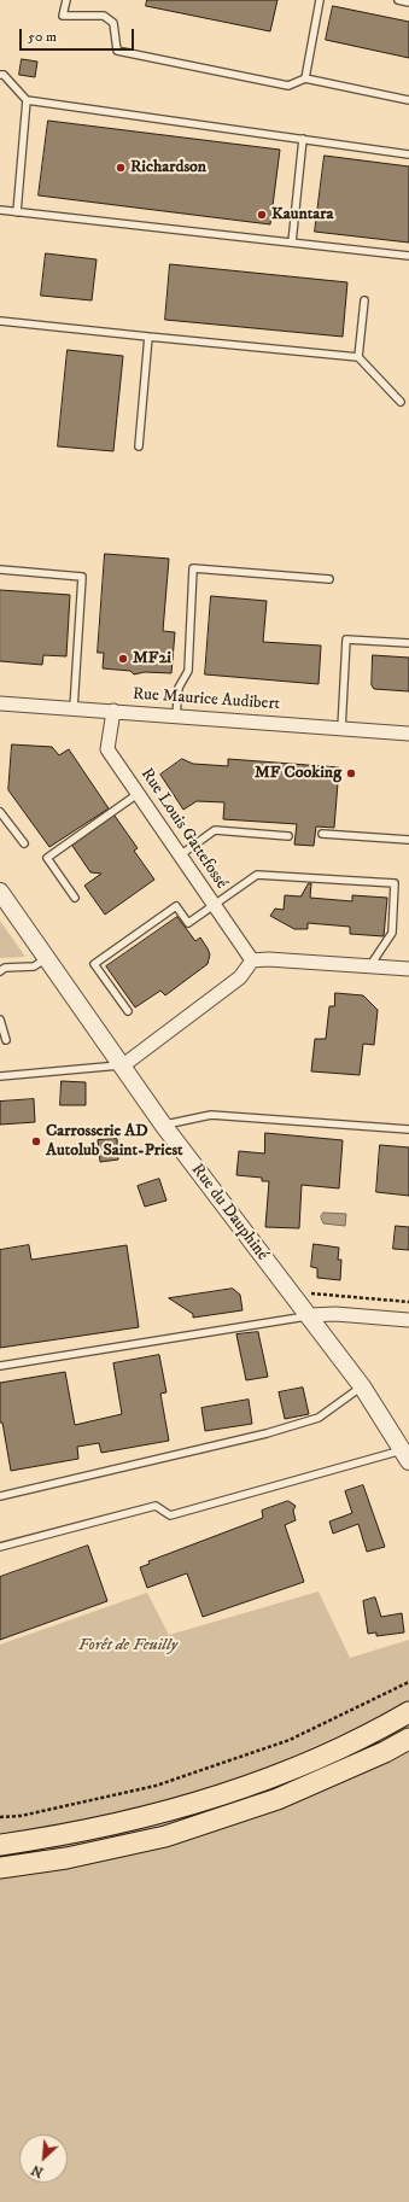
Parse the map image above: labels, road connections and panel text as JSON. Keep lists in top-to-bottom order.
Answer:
{
  "streets": {
    "street": ["Rue Maurice Audibert", "Rue Louis Gattefossé", "Rue du Dauphiné"]
  },
  "crossings": [
    ["Rue Maurice Audibert", "Rue Louis Gattefossé"]
  ],
  "parks": ["Forêt de Feuilly"],
  "places": [
    "Richardson",
    "Kauntara",
    "MF2i",
    "MF Cooking",
    "Carrosserie AD Autolub Saint-Priest"
  ],
  "scale_bar": "50 m",
  "north": "bottom left"
}
